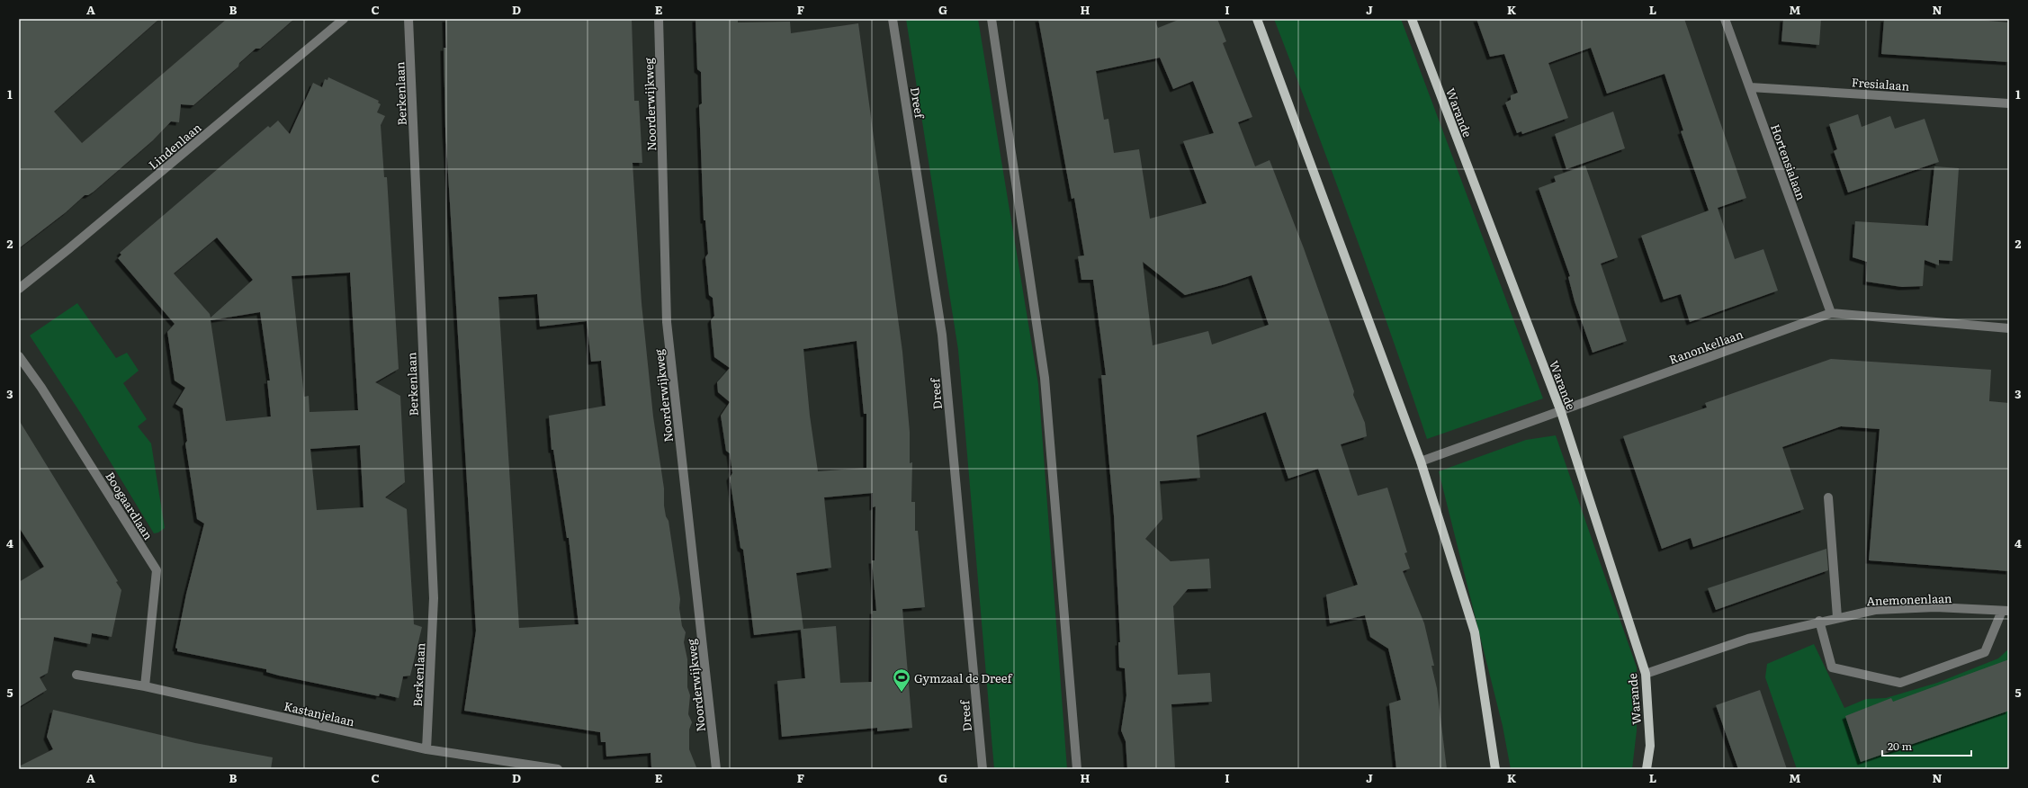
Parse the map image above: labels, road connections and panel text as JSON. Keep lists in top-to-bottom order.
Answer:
{
  "streets": {
    "main road": ["Warande"],
    "street": [
      "Fresialaan",
      "Berkenlaan",
      "Dreef",
      "Noorderwijkweg",
      "Lindenlaan",
      "Hortensialaan",
      "Ranonkellaan",
      "Boogaardlaan",
      "Anemonenlaan",
      "Kastanjelaan"
    ]
  },
  "crossings": [
    ["Fresialaan", "Hortensialaan"],
    ["Berkenlaan", "Kastanjelaan"],
    ["Warande", "Ranonkellaan"],
    ["Warande", "Anemonenlaan"],
    ["Hortensialaan", "Ranonkellaan"],
    ["Boogaardlaan", "Kastanjelaan"]
  ],
  "places": {
    "sports": ["Gymzaal de Dreef"]
  },
  "scale_bar": "20 m",
  "grid": {
    "columns": [
      "A",
      "B",
      "C",
      "D",
      "E",
      "F",
      "G",
      "H",
      "I",
      "J",
      "K",
      "L",
      "M",
      "N"
    ],
    "rows": [
      "1",
      "2",
      "3",
      "4",
      "5"
    ]
  }
}
